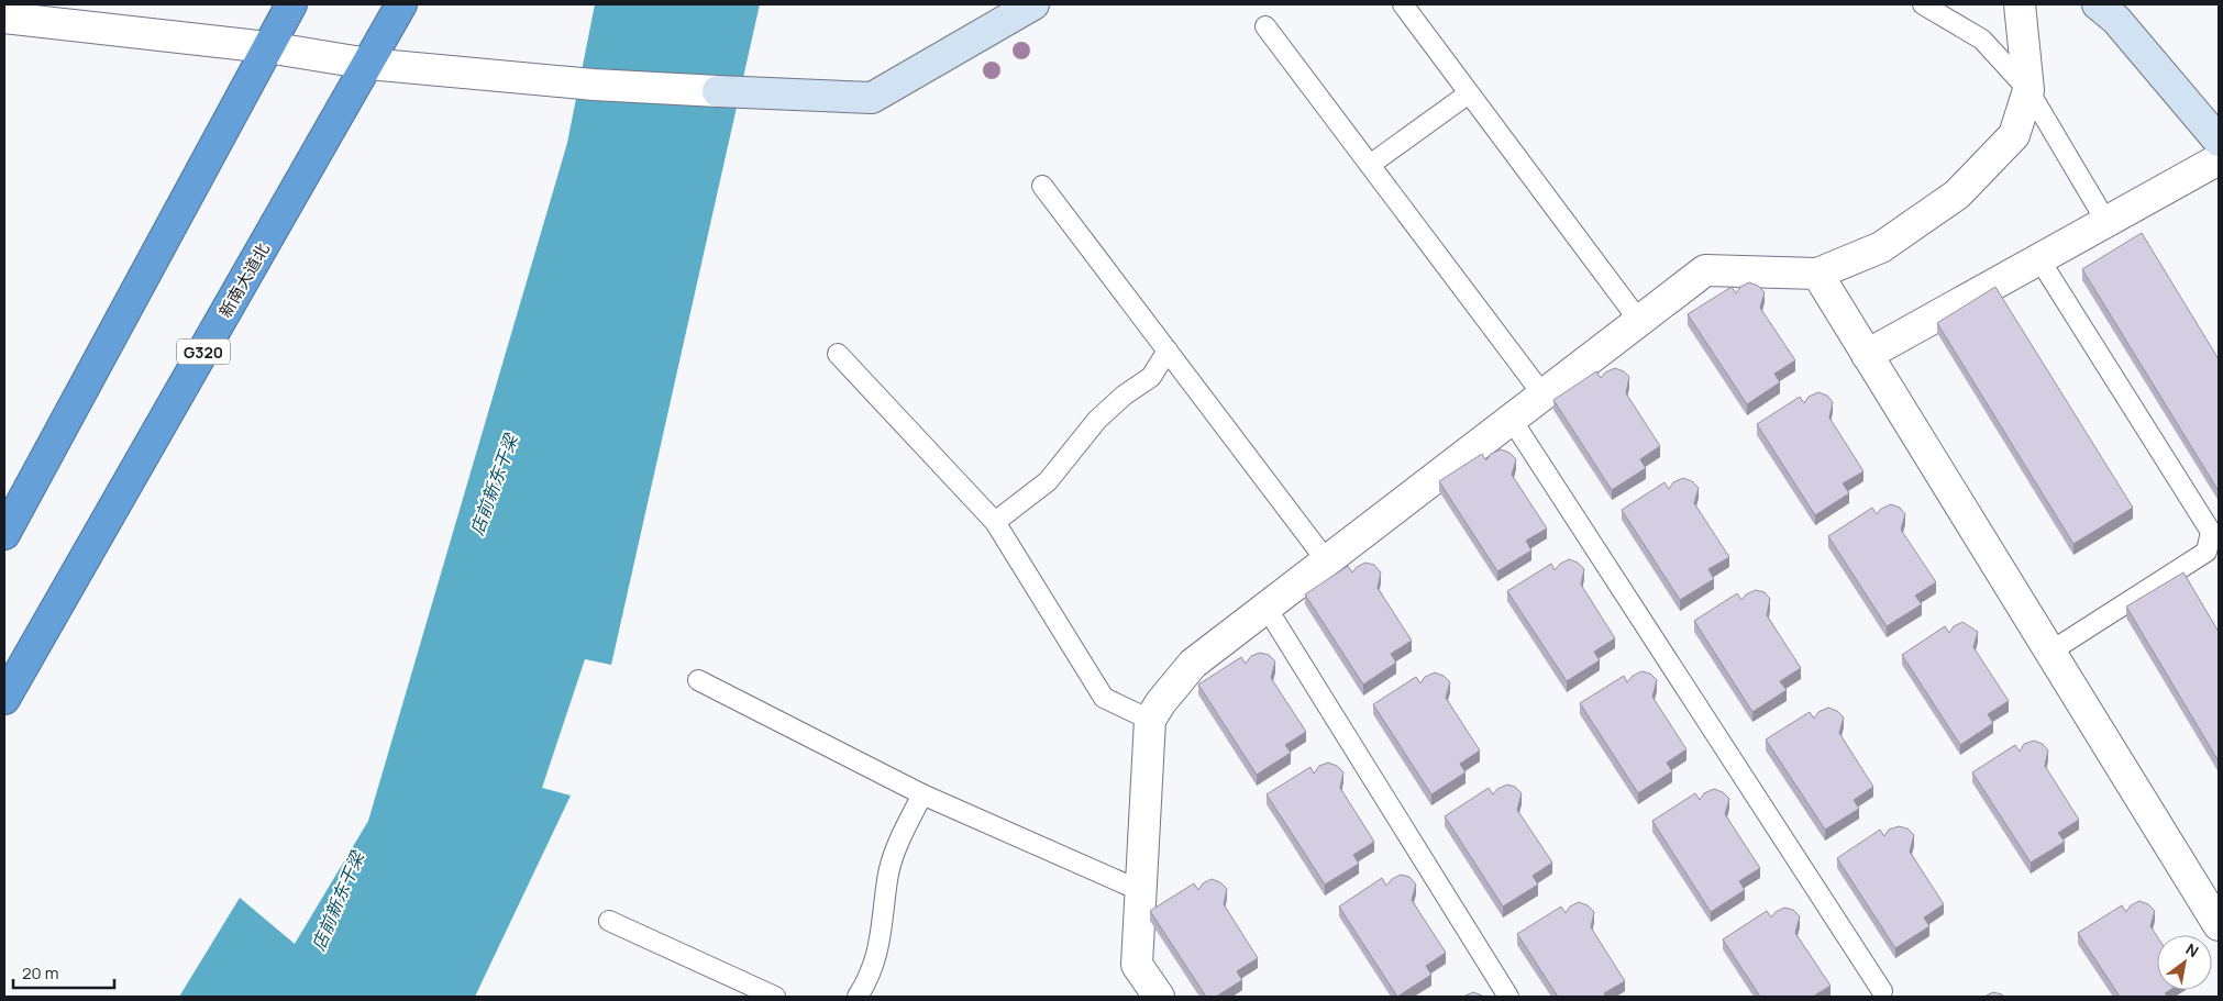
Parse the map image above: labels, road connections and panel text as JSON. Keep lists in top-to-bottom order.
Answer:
{
  "streets": {
    "highway": ["新南大道北", "G320"]
  },
  "water": ["店前新东干梁"],
  "scale_bar": "20 m",
  "north": "top right"
}
